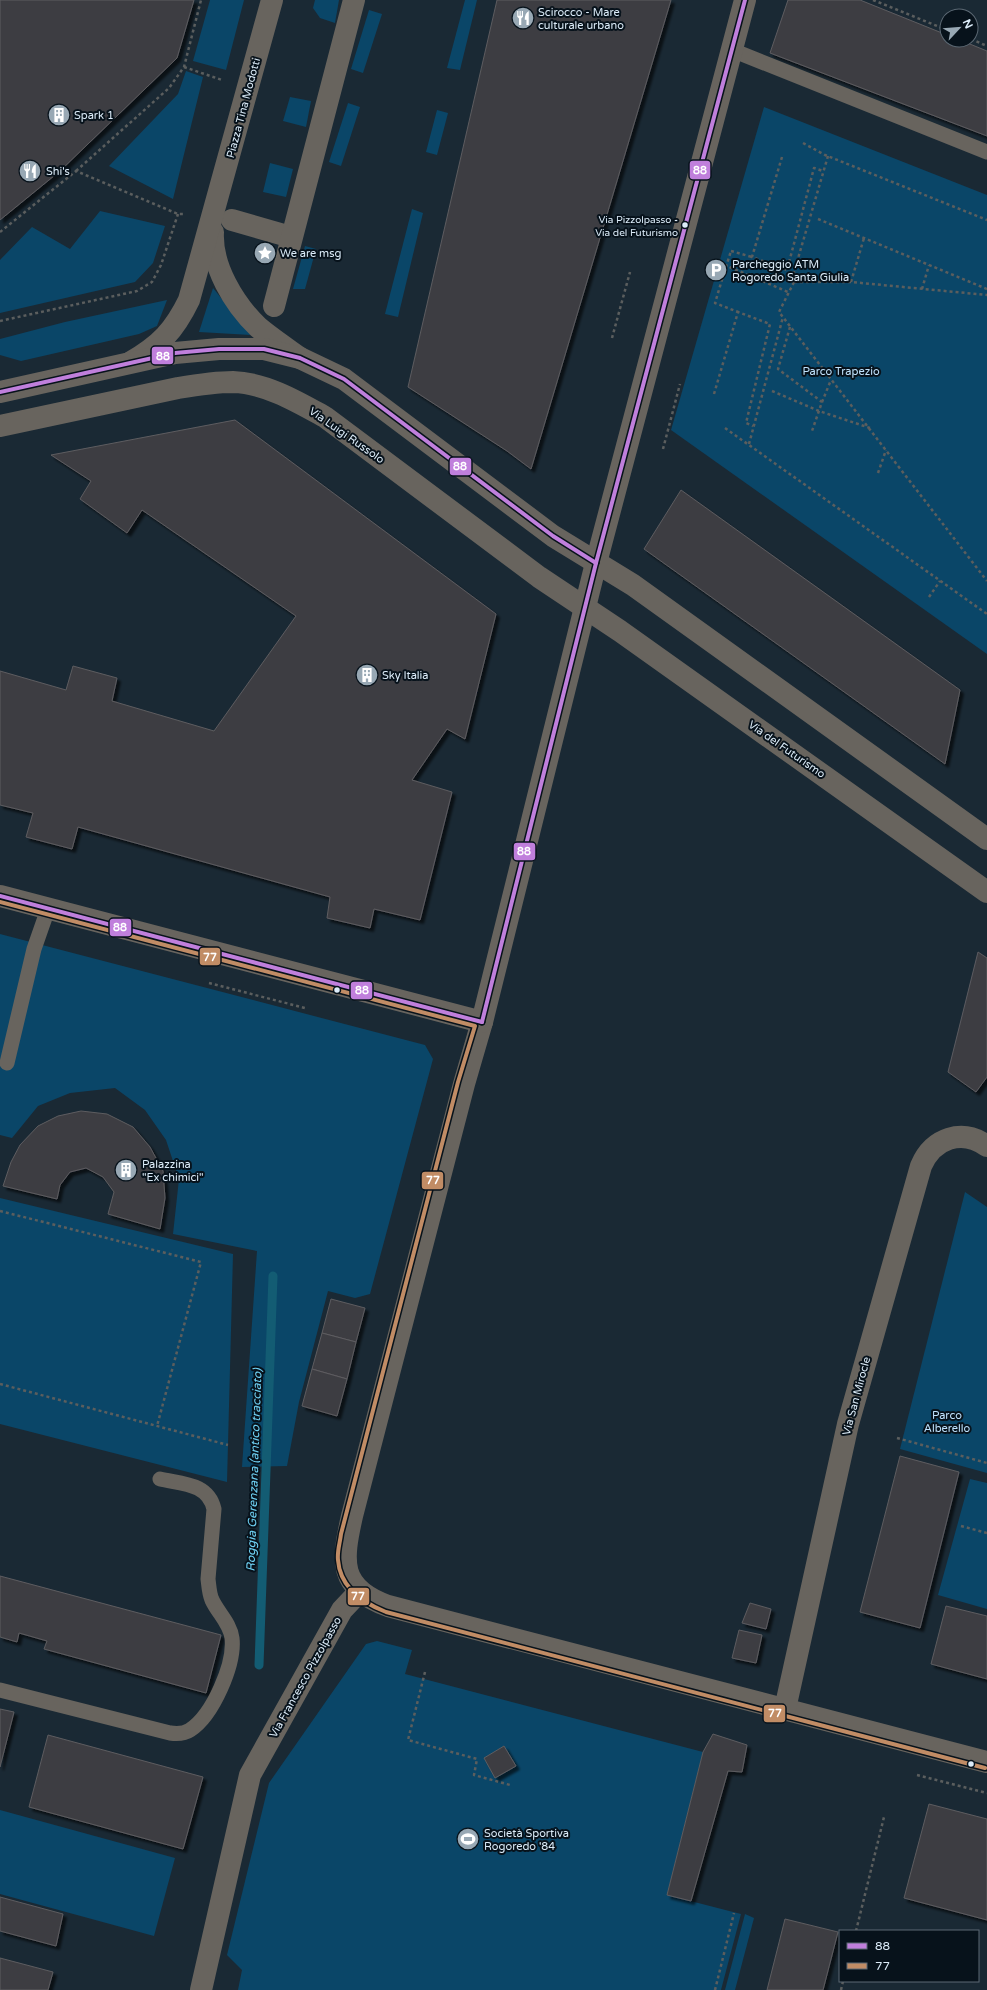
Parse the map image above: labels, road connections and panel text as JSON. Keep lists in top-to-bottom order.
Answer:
{
  "streets": {
    "street": [
      "Piazza Tina Modotti",
      "Via Luigi Russolo",
      "Via del Futurismo",
      "Via San Mirocle",
      "Via Francesco Pizzolpasso"
    ]
  },
  "crossings": [
    ["Via Luigi Russolo", "Via del Futurismo"]
  ],
  "water": ["Roggia Gerenzana (antico tracciato)"],
  "parks": ["Parco Trapezio", "Parco Alberello"],
  "places": {
    "restaurant": ["Scirocco - Mare culturale urbano", "Shi's"],
    "building": ["Spark 1", "Sky Italia", "Palazzina \"Ex chimici\""],
    "other": ["Via Pizzolpasso - Via del Futurismo"],
    "place": ["We are msg"],
    "parking": ["Parcheggio ATM Rogoredo Santa Giulia"],
    "sports": ["Società Sportiva Rogoredo '84"]
  },
  "lines": ["transit line 88", "transit line 77"],
  "legend": ["88", "77"],
  "north": "top right"
}
